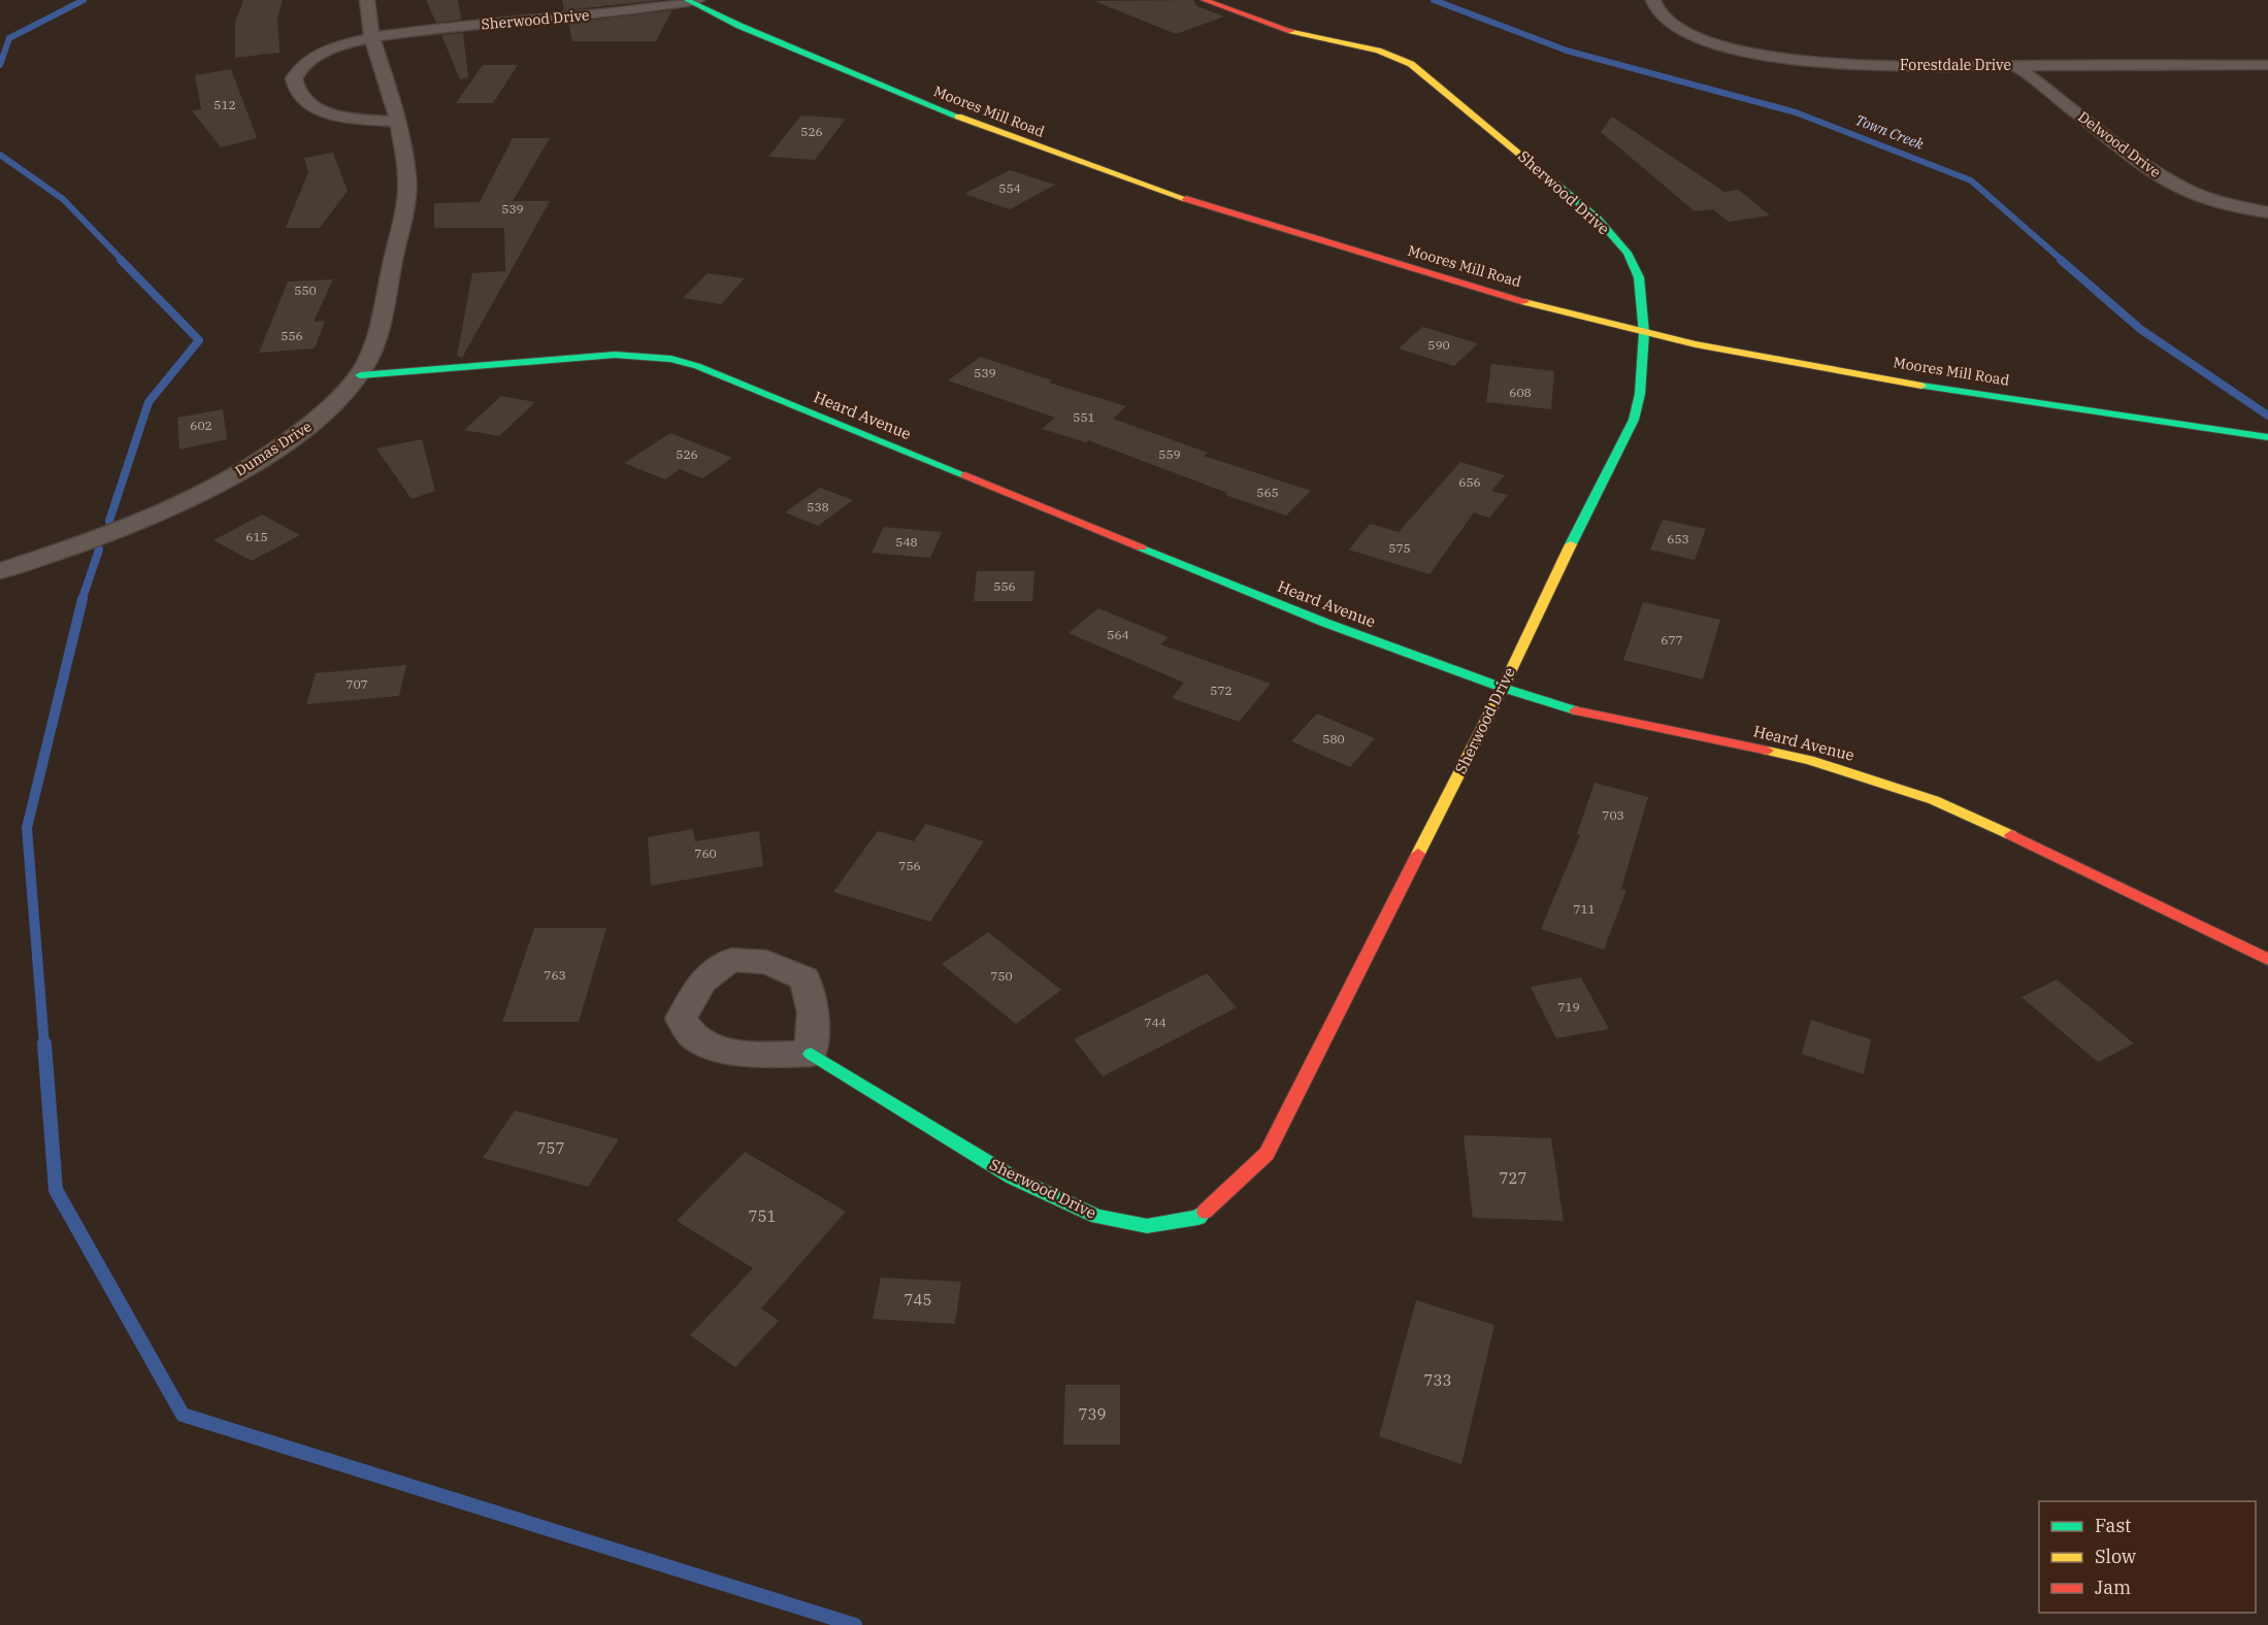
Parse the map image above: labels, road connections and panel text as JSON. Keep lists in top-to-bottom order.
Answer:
{
  "streets": {
    "street": [
      "Sherwood Drive",
      "Forestdale Drive",
      "Moores Mill Road",
      "Delwood Drive",
      "Heard Avenue",
      "Dumas Drive"
    ]
  },
  "crossings": [
    ["Sherwood Drive", "Moores Mill Road"],
    ["Sherwood Drive", "Heard Avenue"],
    ["Sherwood Drive", "Dumas Drive"],
    ["Forestdale Drive", "Delwood Drive"],
    ["Heard Avenue", "Dumas Drive"]
  ],
  "water": ["Town Creek"],
  "house_numbers": [
    "512",
    "526",
    "554",
    "539",
    "550",
    "556",
    "590",
    "539",
    "608",
    "551",
    "602",
    "526",
    "559",
    "656",
    "565",
    "538",
    "615",
    "653",
    "548",
    "575",
    "556",
    "564",
    "677",
    "707",
    "572",
    "580",
    "703",
    "760",
    "756",
    "711",
    "763",
    "750",
    "719",
    "744",
    "757",
    "727",
    "751",
    "745",
    "733",
    "739"
  ],
  "legend": ["Fast", "Slow", "Jam"]
}
